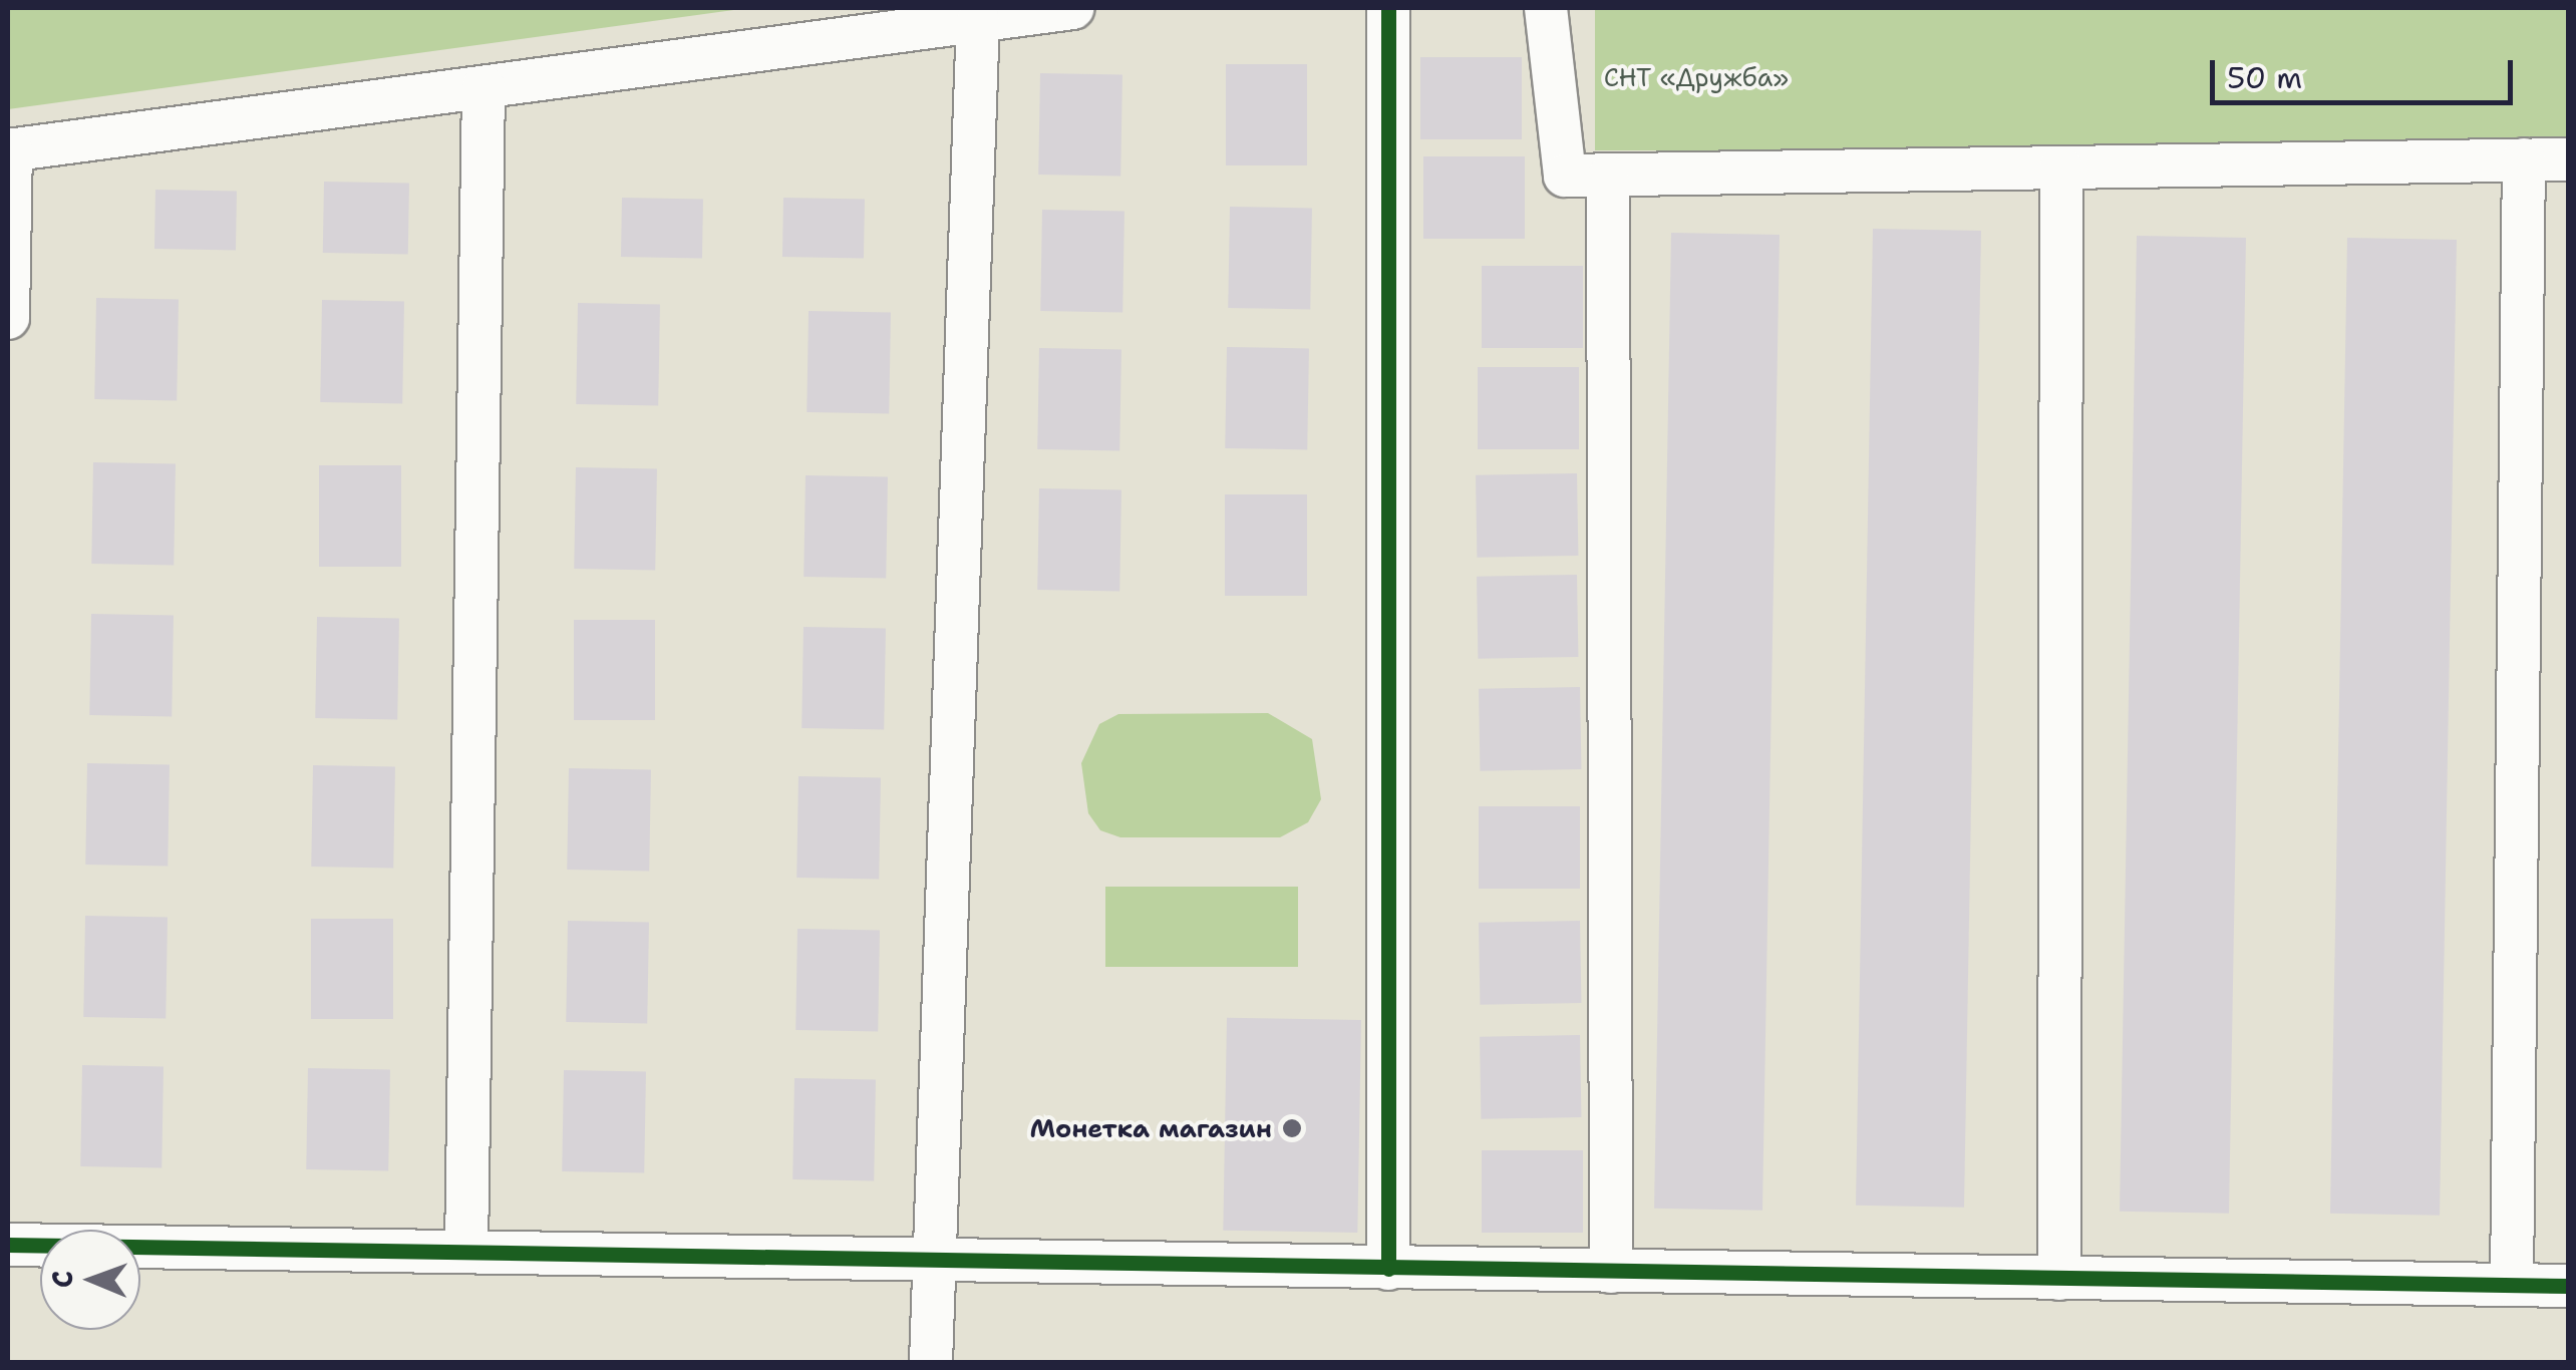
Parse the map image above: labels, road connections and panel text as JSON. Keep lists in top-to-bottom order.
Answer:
{
  "parks": ["СНТ «Дружба»"],
  "places": ["Монетка магазин"],
  "scale_bar": "50 m",
  "north": "left"
}
